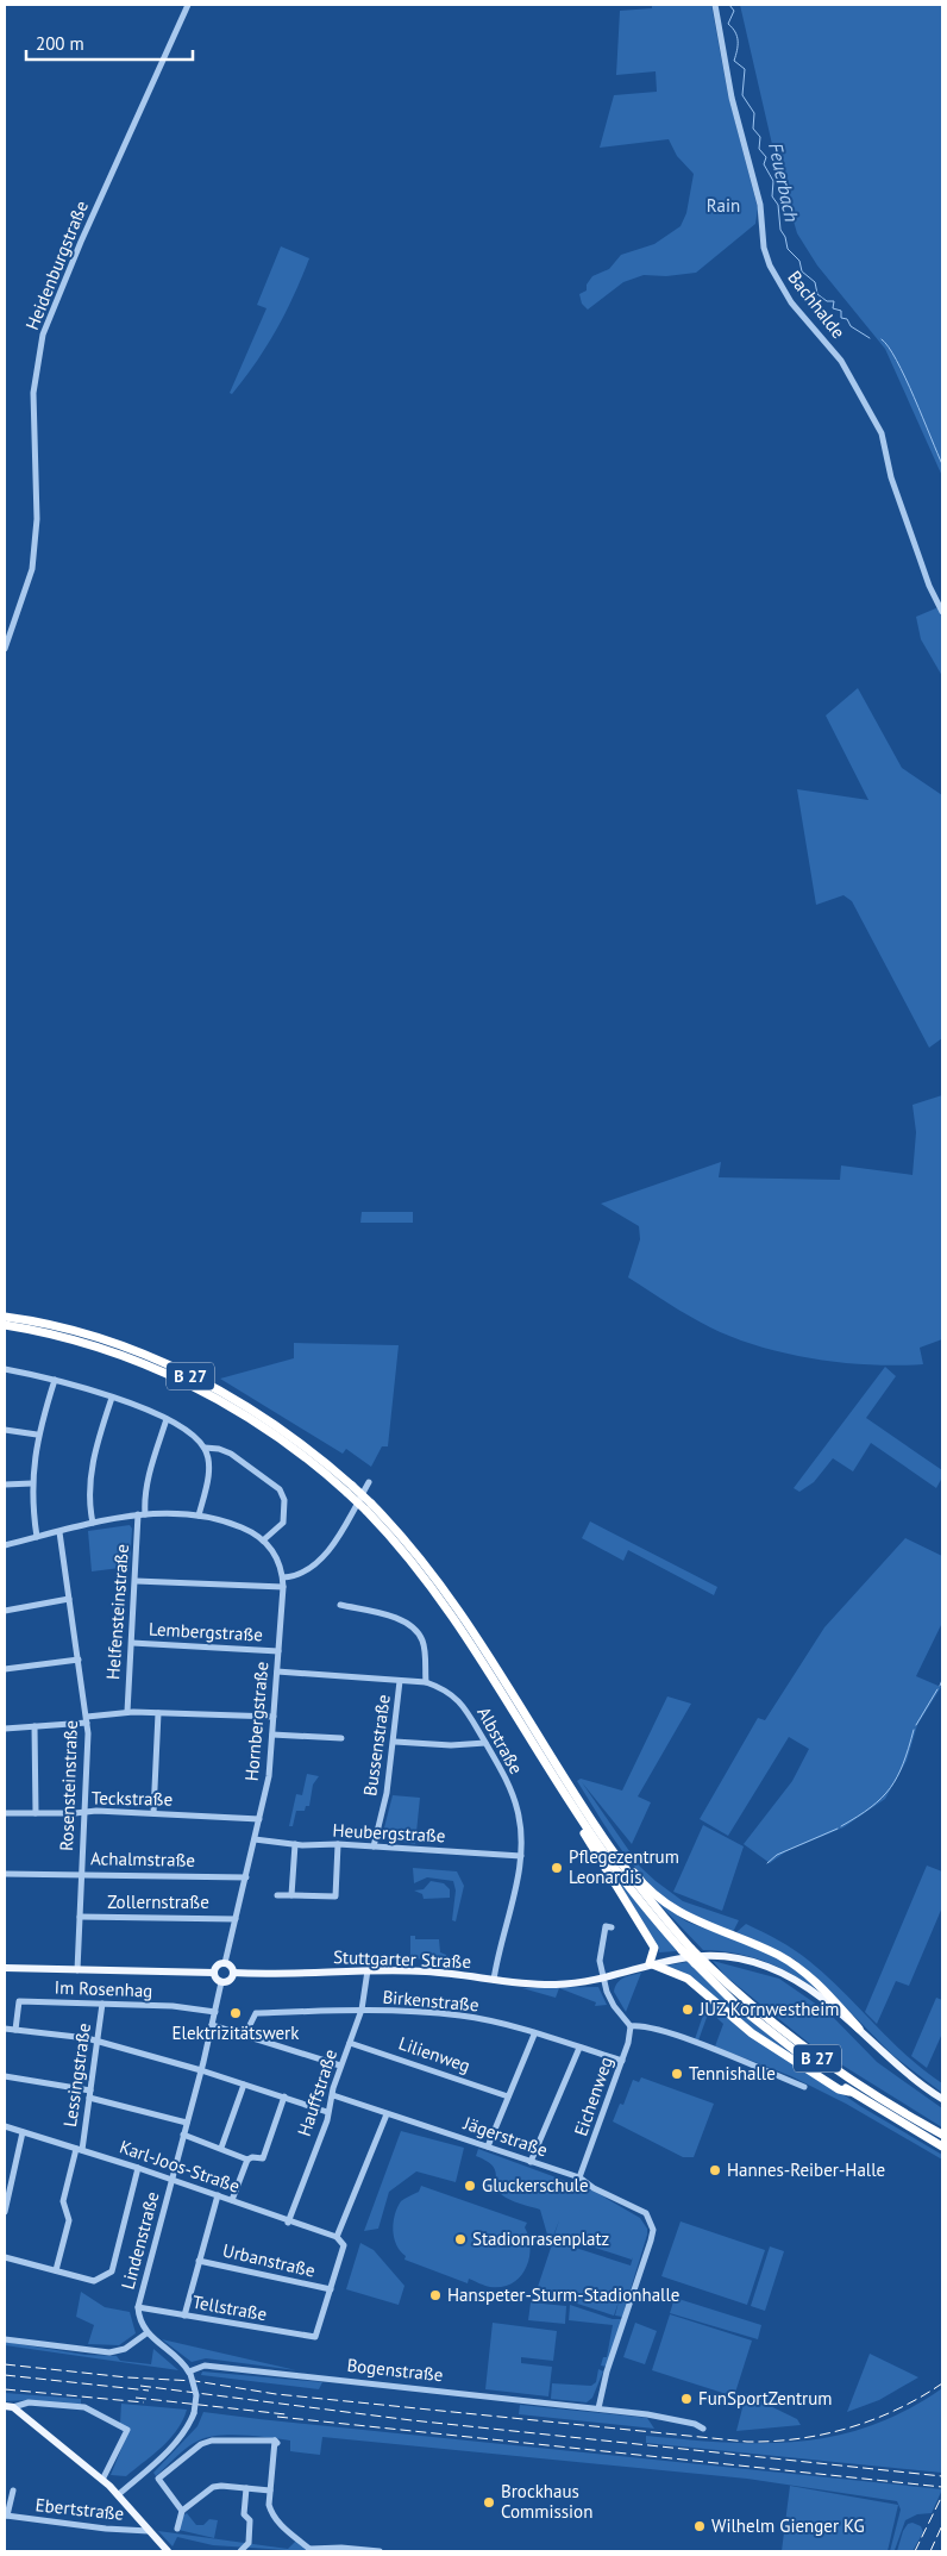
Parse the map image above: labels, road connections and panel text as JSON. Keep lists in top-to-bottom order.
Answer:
{
  "streets": {
    "highway": ["B 27"],
    "main road": ["Stuttgarter Straße"],
    "street": [
      "Heidenburgstraße",
      "Bachhalde",
      "Helfensteinstraße",
      "Lembergstraße",
      "Hornbergstraße",
      "Albstraße",
      "Bussenstraße",
      "Rosensteinstraße",
      "Teckstraße",
      "Heubergstraße",
      "Achalmstraße",
      "Zollernstraße",
      "Im Rosenhag",
      "Birkenstraße",
      "Lilienweg",
      "Lessingstraße",
      "Hauffstraße",
      "Eichenweg",
      "Jägerstraße",
      "Karl-Joos-Straße",
      "Lindenstraße",
      "Urbanstraße",
      "Tellstraße",
      "Bogenstraße",
      "Ebertstraße"
    ]
  },
  "crossings": [
    ["B 27", "Stuttgarter Straße"],
    ["Helfensteinstraße", "Lembergstraße"],
    ["Lembergstraße", "Hornbergstraße"],
    ["Hornbergstraße", "Albstraße"],
    ["Hornbergstraße", "Teckstraße"],
    ["Hornbergstraße", "Heubergstraße"],
    ["Hornbergstraße", "Achalmstraße"],
    ["Hornbergstraße", "Zollernstraße"],
    ["Hornbergstraße", "Stuttgarter Straße"],
    ["Hornbergstraße", "Lindenstraße"],
    ["Albstraße", "Bussenstraße"],
    ["Albstraße", "Heubergstraße"],
    ["Albstraße", "Stuttgarter Straße"],
    ["Bussenstraße", "Heubergstraße"],
    ["Rosensteinstraße", "Teckstraße"],
    ["Rosensteinstraße", "Achalmstraße"],
    ["Rosensteinstraße", "Zollernstraße"],
    ["Stuttgarter Straße", "Hauffstraße"],
    ["Stuttgarter Straße", "Lindenstraße"],
    ["Im Rosenhag", "Lessingstraße"],
    ["Im Rosenhag", "Lindenstraße"],
    ["Birkenstraße", "Hauffstraße"],
    ["Birkenstraße", "Eichenweg"],
    ["Lilienweg", "Hauffstraße"],
    ["Lessingstraße", "Karl-Joos-Straße"],
    ["Hauffstraße", "Jägerstraße"],
    ["Hauffstraße", "Karl-Joos-Straße"],
    ["Eichenweg", "Jägerstraße"],
    ["Jägerstraße", "Bogenstraße"],
    ["Karl-Joos-Straße", "Lindenstraße"],
    ["Karl-Joos-Straße", "Urbanstraße"],
    ["Karl-Joos-Straße", "Tellstraße"],
    ["Lindenstraße", "Tellstraße"],
    ["Urbanstraße", "Tellstraße"]
  ],
  "water": ["Feuerbach"],
  "parks": ["Rain"],
  "places": [
    "Pflegezentrum Leonardis",
    "JUZ Kornwestheim",
    "Elektrizitätswerk",
    "Tennishalle",
    "Hannes-Reiber-Halle",
    "Gluckerschule",
    "Stadionrasenplatz",
    "Hanspeter-Sturm-Stadionhalle",
    "FunSportZentrum",
    "Brockhaus Commission",
    "Wilhelm Gienger KG"
  ],
  "scale_bar": "200 m"
}
